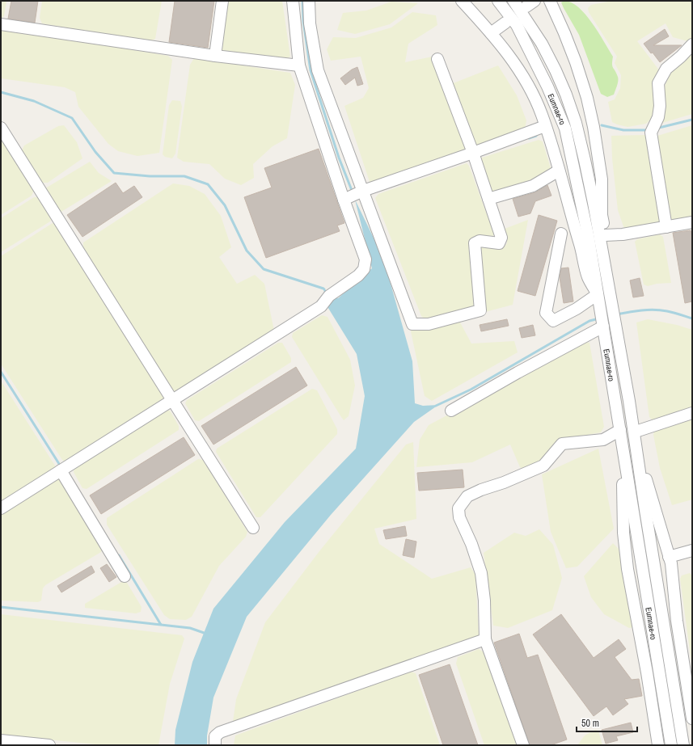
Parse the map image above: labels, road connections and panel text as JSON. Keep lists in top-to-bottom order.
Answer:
{
  "streets": {
    "street": ["Eumnae-ro"]
  },
  "scale_bar": "50 m"
}
